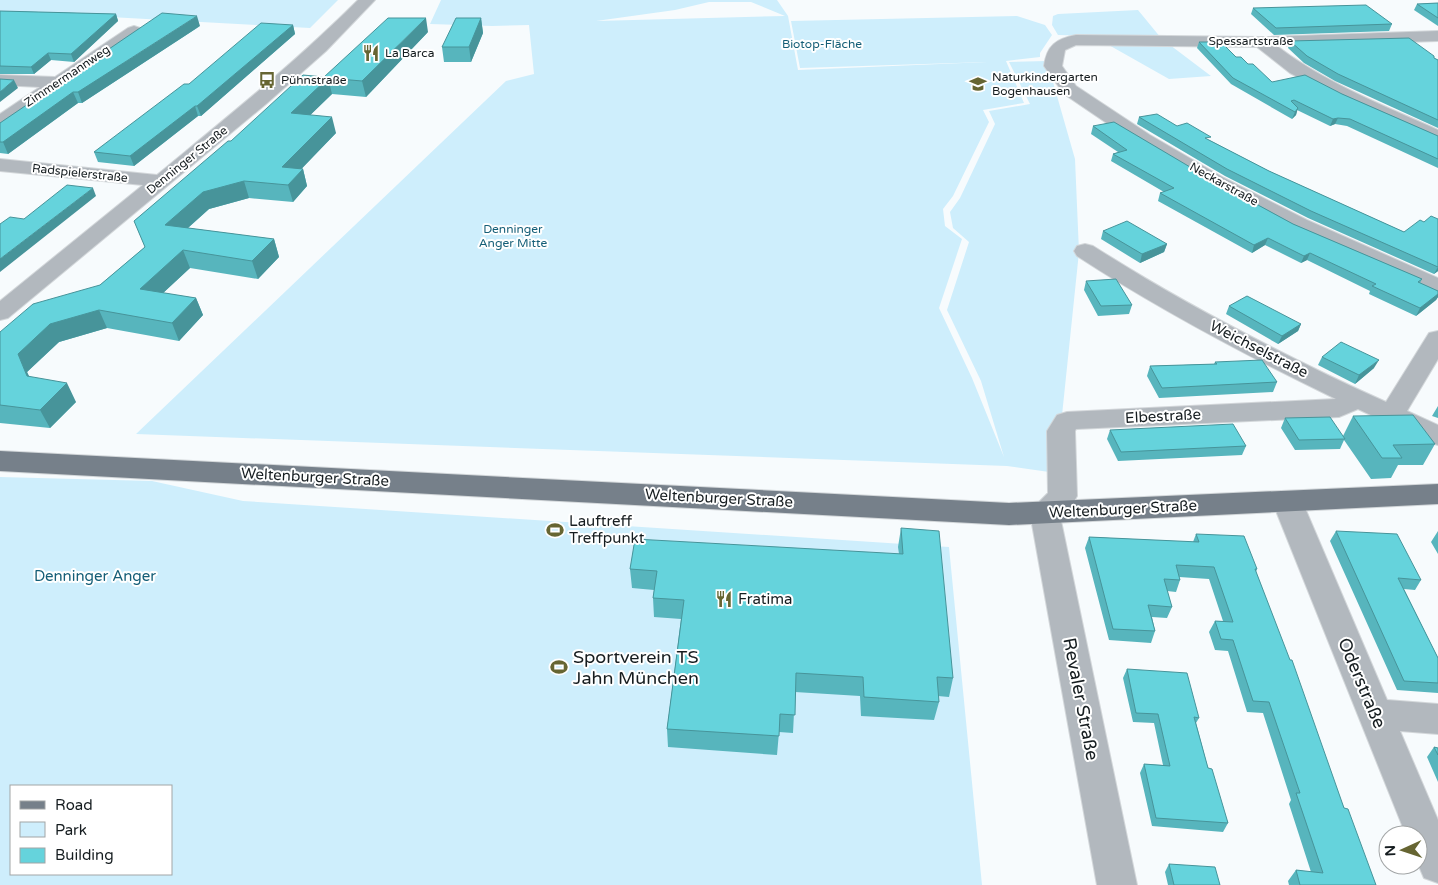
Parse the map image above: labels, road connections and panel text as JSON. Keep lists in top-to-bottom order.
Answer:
{
  "streets": {
    "main road": ["Weltenburger Straße"],
    "street": [
      "Spessartstraße",
      "Zimmermannweg",
      "Denninger Straße",
      "Radspielerstraße",
      "Neckarstraße",
      "Weichselstraße",
      "Elbestraße",
      "Oderstraße",
      "Revaler Straße"
    ]
  },
  "crossings": [
    ["Spessartstraße", "Neckarstraße"],
    ["Denninger Straße", "Radspielerstraße"],
    ["Weichselstraße", "Elbestraße"],
    ["Elbestraße", "Weltenburger Straße"],
    ["Elbestraße", "Revaler Straße"],
    ["Weltenburger Straße", "Oderstraße"],
    ["Weltenburger Straße", "Revaler Straße"]
  ],
  "parks": ["Biotop-Fläche", "Denninger Anger Mitte", "Denninger Anger"],
  "places": {
    "restaurant": ["La Barca", "Fratima"],
    "bus stop": ["Pühnstraße"],
    "school or university": ["Naturkindergarten Bogenhausen"],
    "sports": ["Lauftreff Treffpunkt", "Sportverein TS Jahn München"]
  },
  "legend": ["Road", "Park", "Building"],
  "north": "left"
}
